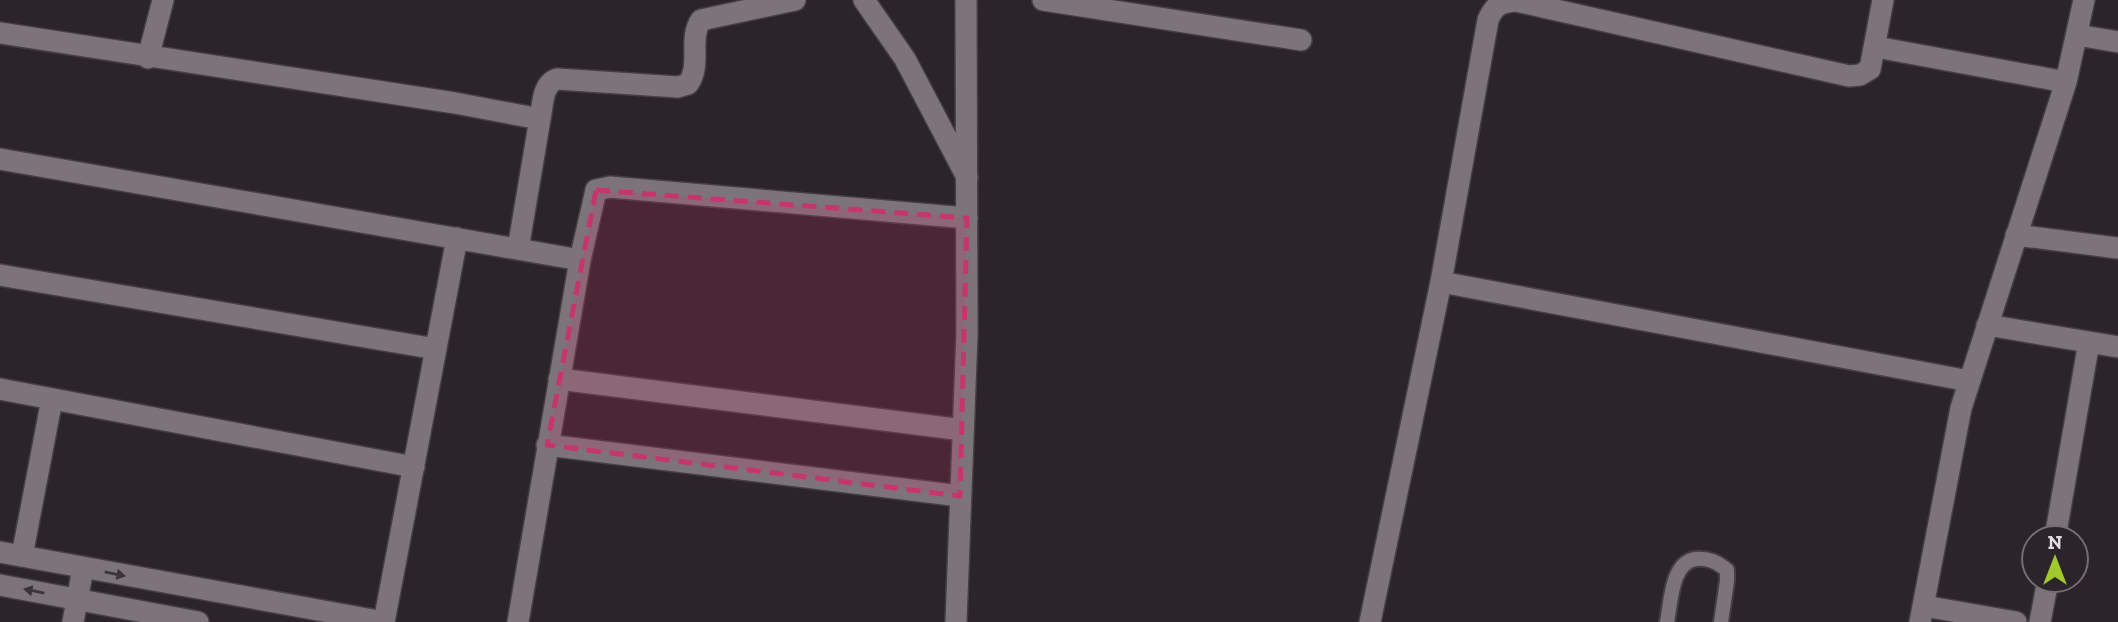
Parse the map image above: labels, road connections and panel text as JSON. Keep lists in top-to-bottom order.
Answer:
{
  "north": "top"
}
